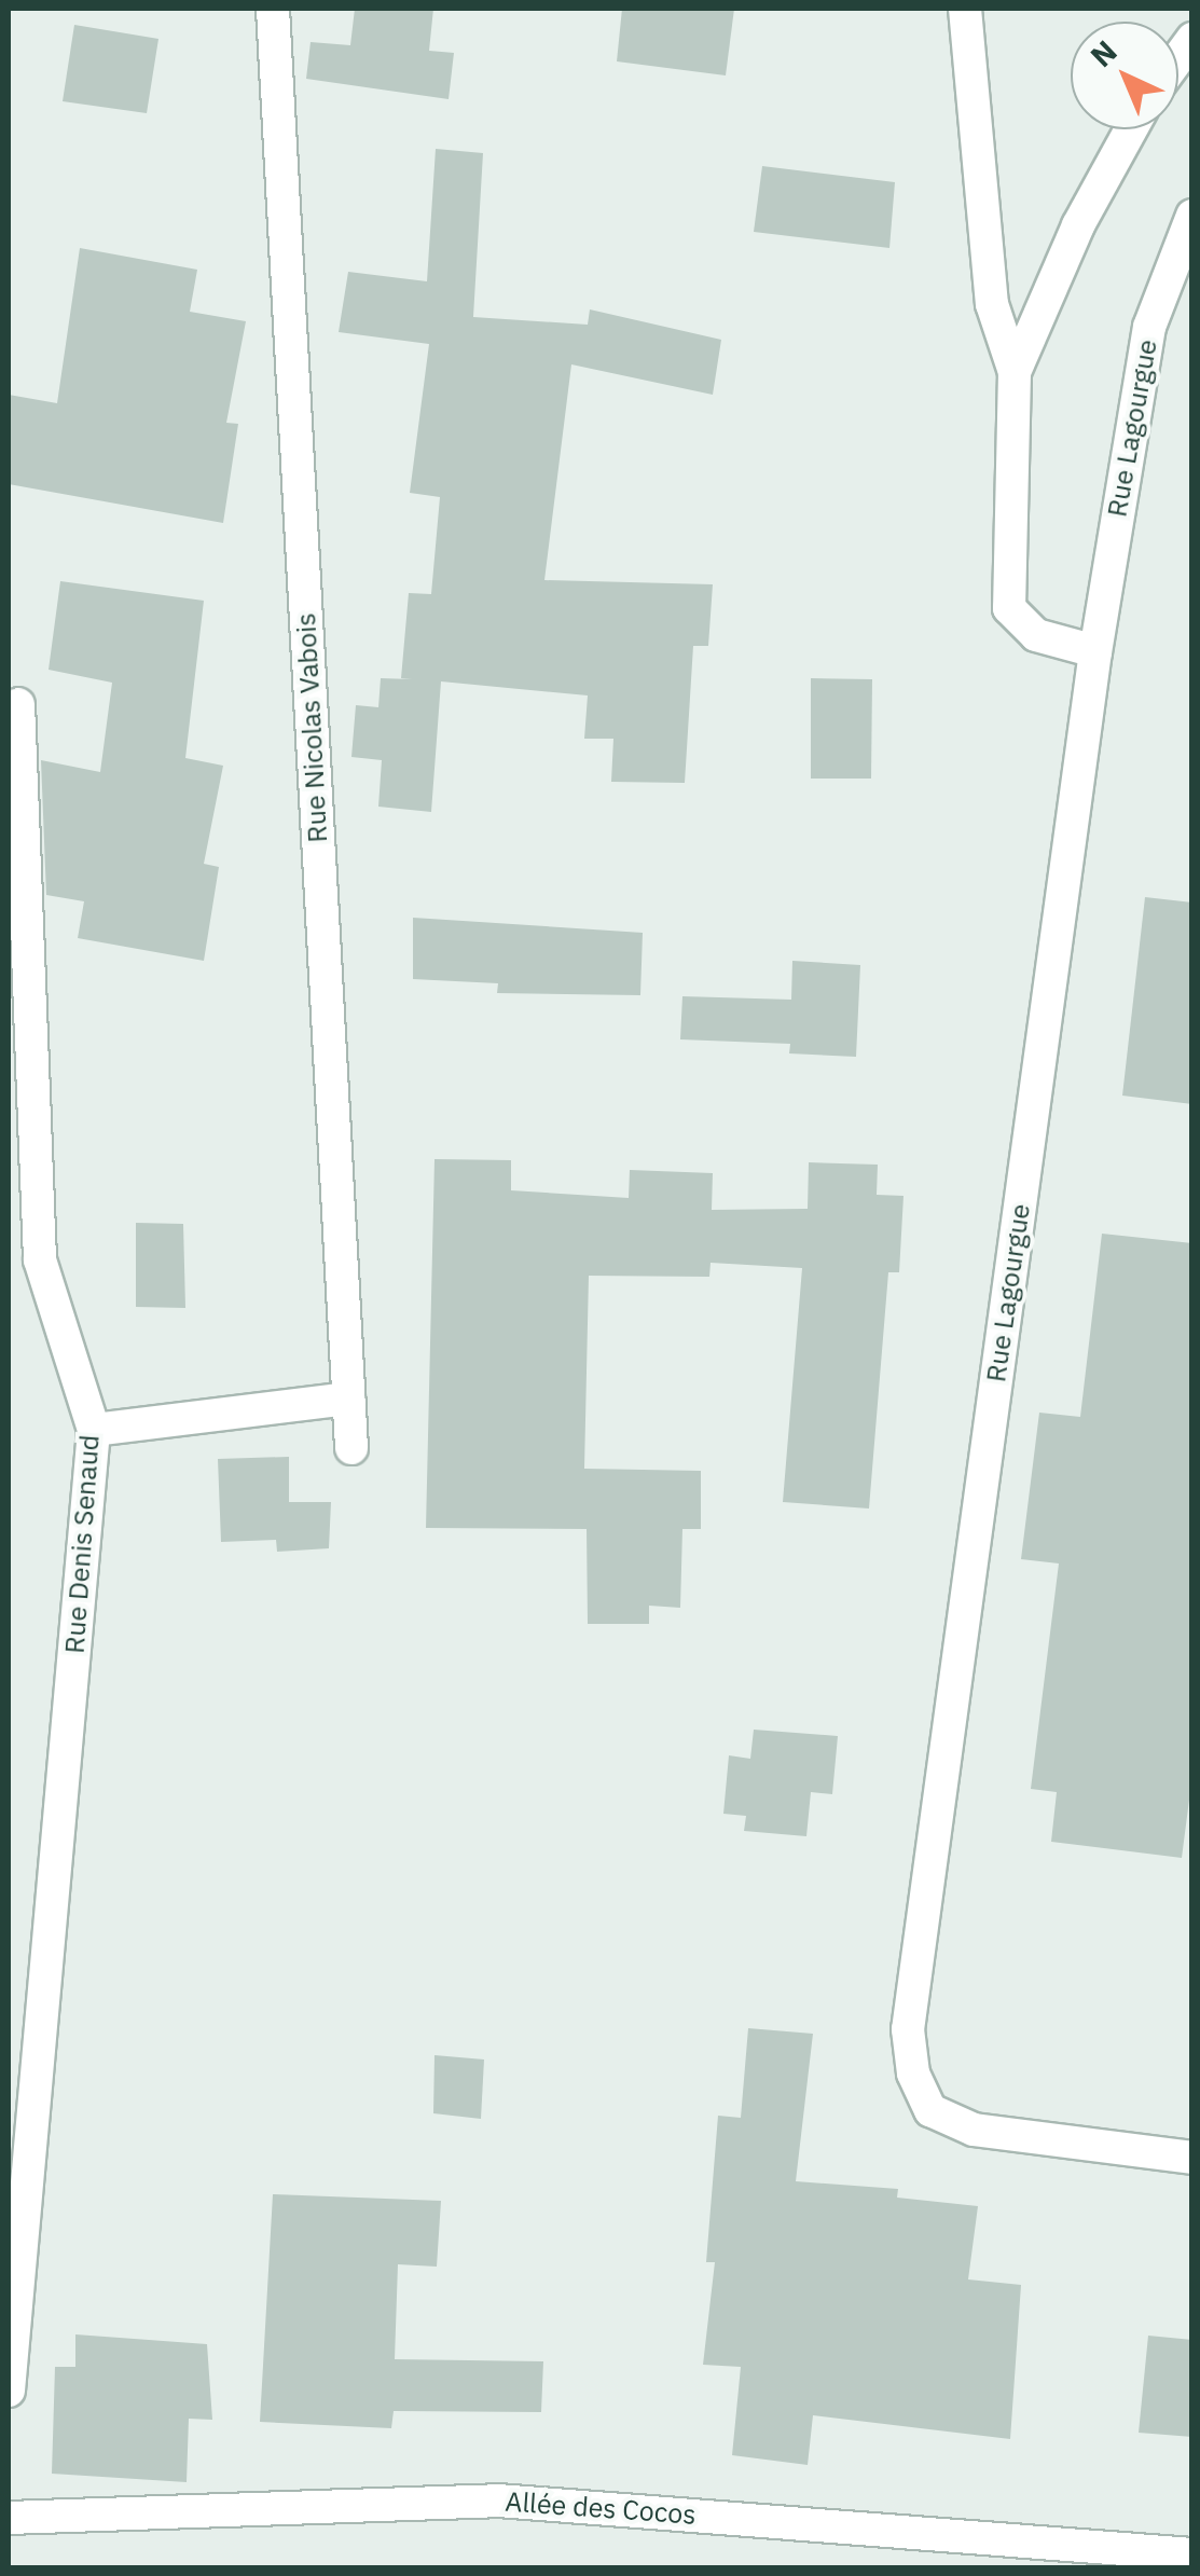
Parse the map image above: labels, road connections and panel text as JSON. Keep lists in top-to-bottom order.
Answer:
{
  "streets": {
    "street": [
      "Rue Lagourgue",
      "Rue Nicolas Vabois",
      "Rue Denis Senaud",
      "Allée des Cocos"
    ]
  },
  "north": "top left"
}
